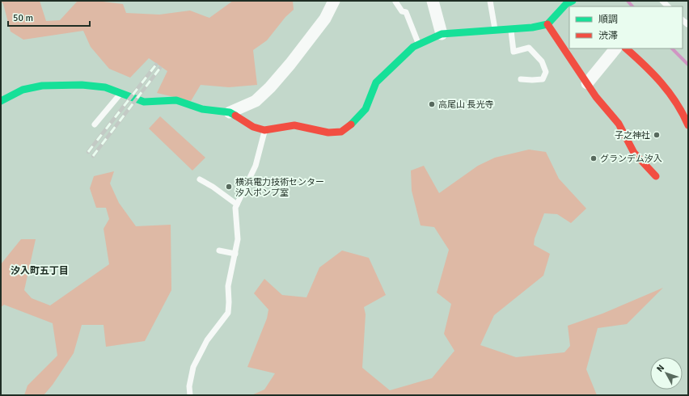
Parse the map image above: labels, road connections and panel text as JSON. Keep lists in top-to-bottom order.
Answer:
{
  "districts": ["汐入町五丁目"],
  "places": [
    "高尾山 長光寺",
    "子之神社",
    "グランデム汐入",
    "横浜電力技術センター 汐入ポンプ室"
  ],
  "legend": ["順調", "渋滞"],
  "scale_bar": "50 m",
  "north": "top left"
}
